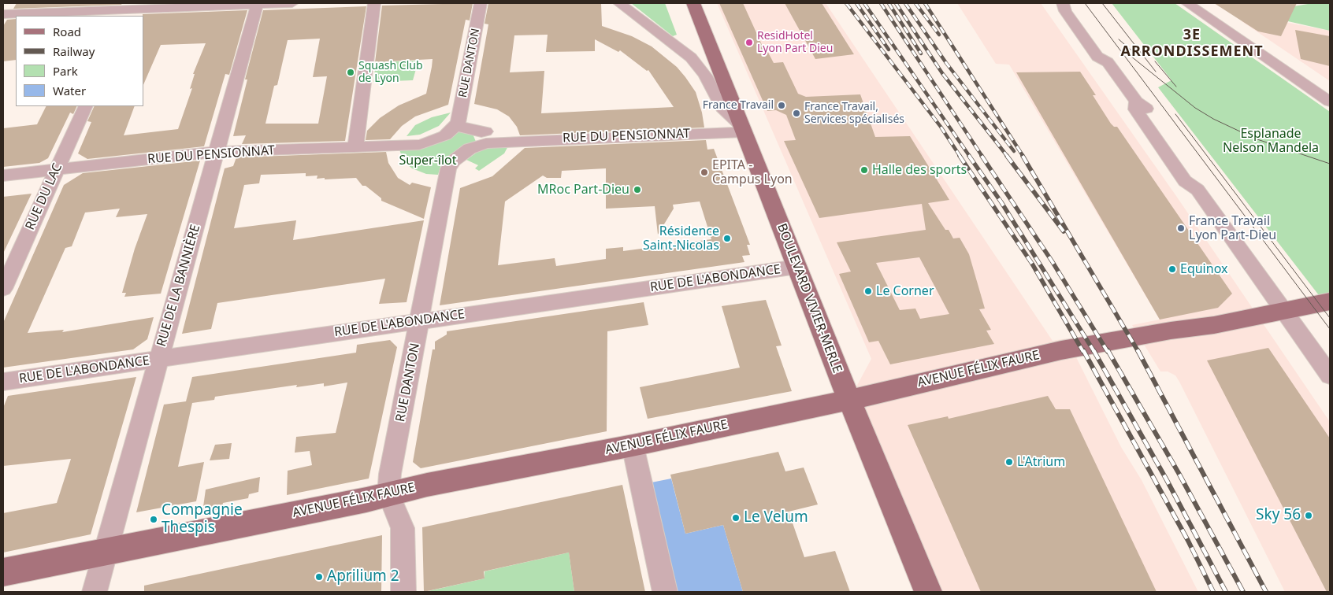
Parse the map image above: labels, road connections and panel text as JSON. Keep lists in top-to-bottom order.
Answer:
{
  "streets": {
    "main road": ["BOULEVARD VIVIER-MERLE", "AVENUE FÉLIX FAURE"],
    "street": [
      "RUE DANTON",
      "RUE DU PENSIONNAT",
      "RUE DU LAC",
      "RUE DE L'ABONDANCE",
      "RUE DE LA BANNIÈRE"
    ]
  },
  "crossings": [
    ["RUE DANTON", "RUE DU PENSIONNAT"],
    ["RUE DANTON", "RUE DE L'ABONDANCE"],
    ["RUE DANTON", "AVENUE FÉLIX FAURE"],
    ["RUE DU PENSIONNAT", "RUE DU LAC"],
    ["RUE DU PENSIONNAT", "RUE DE LA BANNIÈRE"],
    ["RUE DU PENSIONNAT", "BOULEVARD VIVIER-MERLE"],
    ["RUE DE L'ABONDANCE", "RUE DE LA BANNIÈRE"],
    ["RUE DE L'ABONDANCE", "BOULEVARD VIVIER-MERLE"],
    ["RUE DE LA BANNIÈRE", "AVENUE FÉLIX FAURE"],
    ["BOULEVARD VIVIER-MERLE", "AVENUE FÉLIX FAURE"]
  ],
  "districts": ["3E ARRONDISSEMENT"],
  "parks": ["Esplanade Nelson Mandela", "Super-îlot"],
  "places": [
    "ResidHotel Lyon Part Dieu",
    "Squash Club de Lyon",
    "France Travail",
    "France Travail, Services spécialisés",
    "Halle des sports",
    "EPITA - Campus Lyon",
    "MRoc Part-Dieu",
    "France Travail Lyon Part-Dieu",
    "Résidence Saint-Nicolas",
    "Equinox",
    "Le Corner",
    "L'Atrium",
    "Sky 56",
    "Le Velum",
    "Compagnie Thespis",
    "Aprilium 2"
  ],
  "legend": [
    "Road",
    "Railway",
    "Park",
    "Water"
  ]
}
